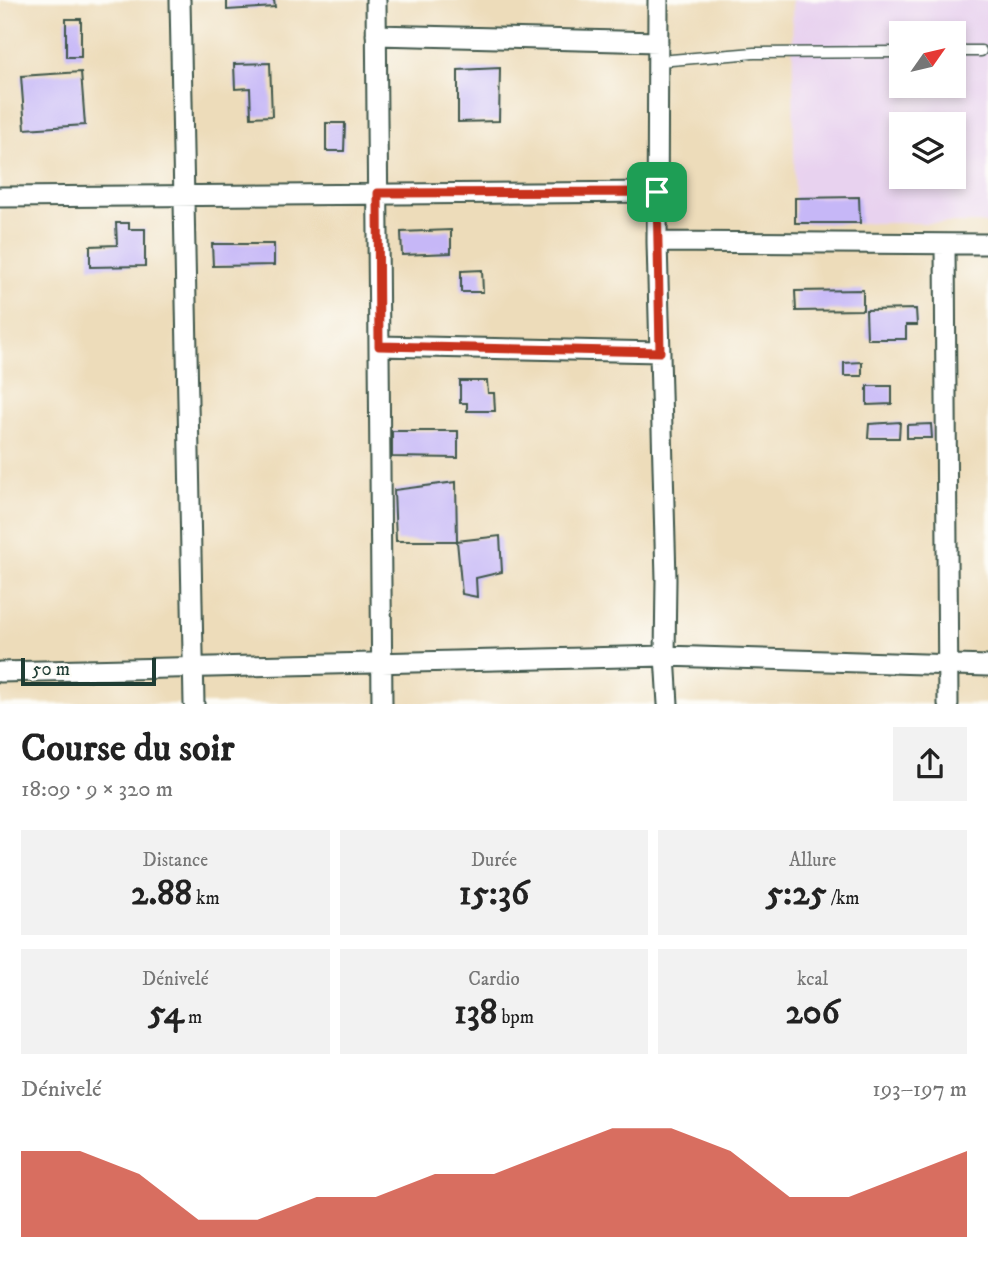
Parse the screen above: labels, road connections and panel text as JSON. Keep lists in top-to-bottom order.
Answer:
{
  "scale_bar": "50 m",
  "north": "top right",
  "page": {
    "scale": "50 m",
    "heading": ["Course du soir", "18:09 · 9 × 320 m"],
    "stats": [
      ["Distance", "2.88 km"],
      ["Durée", "15:36"],
      ["Allure", "5:25 /km"],
      ["Dénivelé", "54 m"],
      ["Cardio", "138 bpm"],
      ["kcal", "206"]
    ],
    "chart": ["Dénivelé", "193–197 m"]
  }
}
